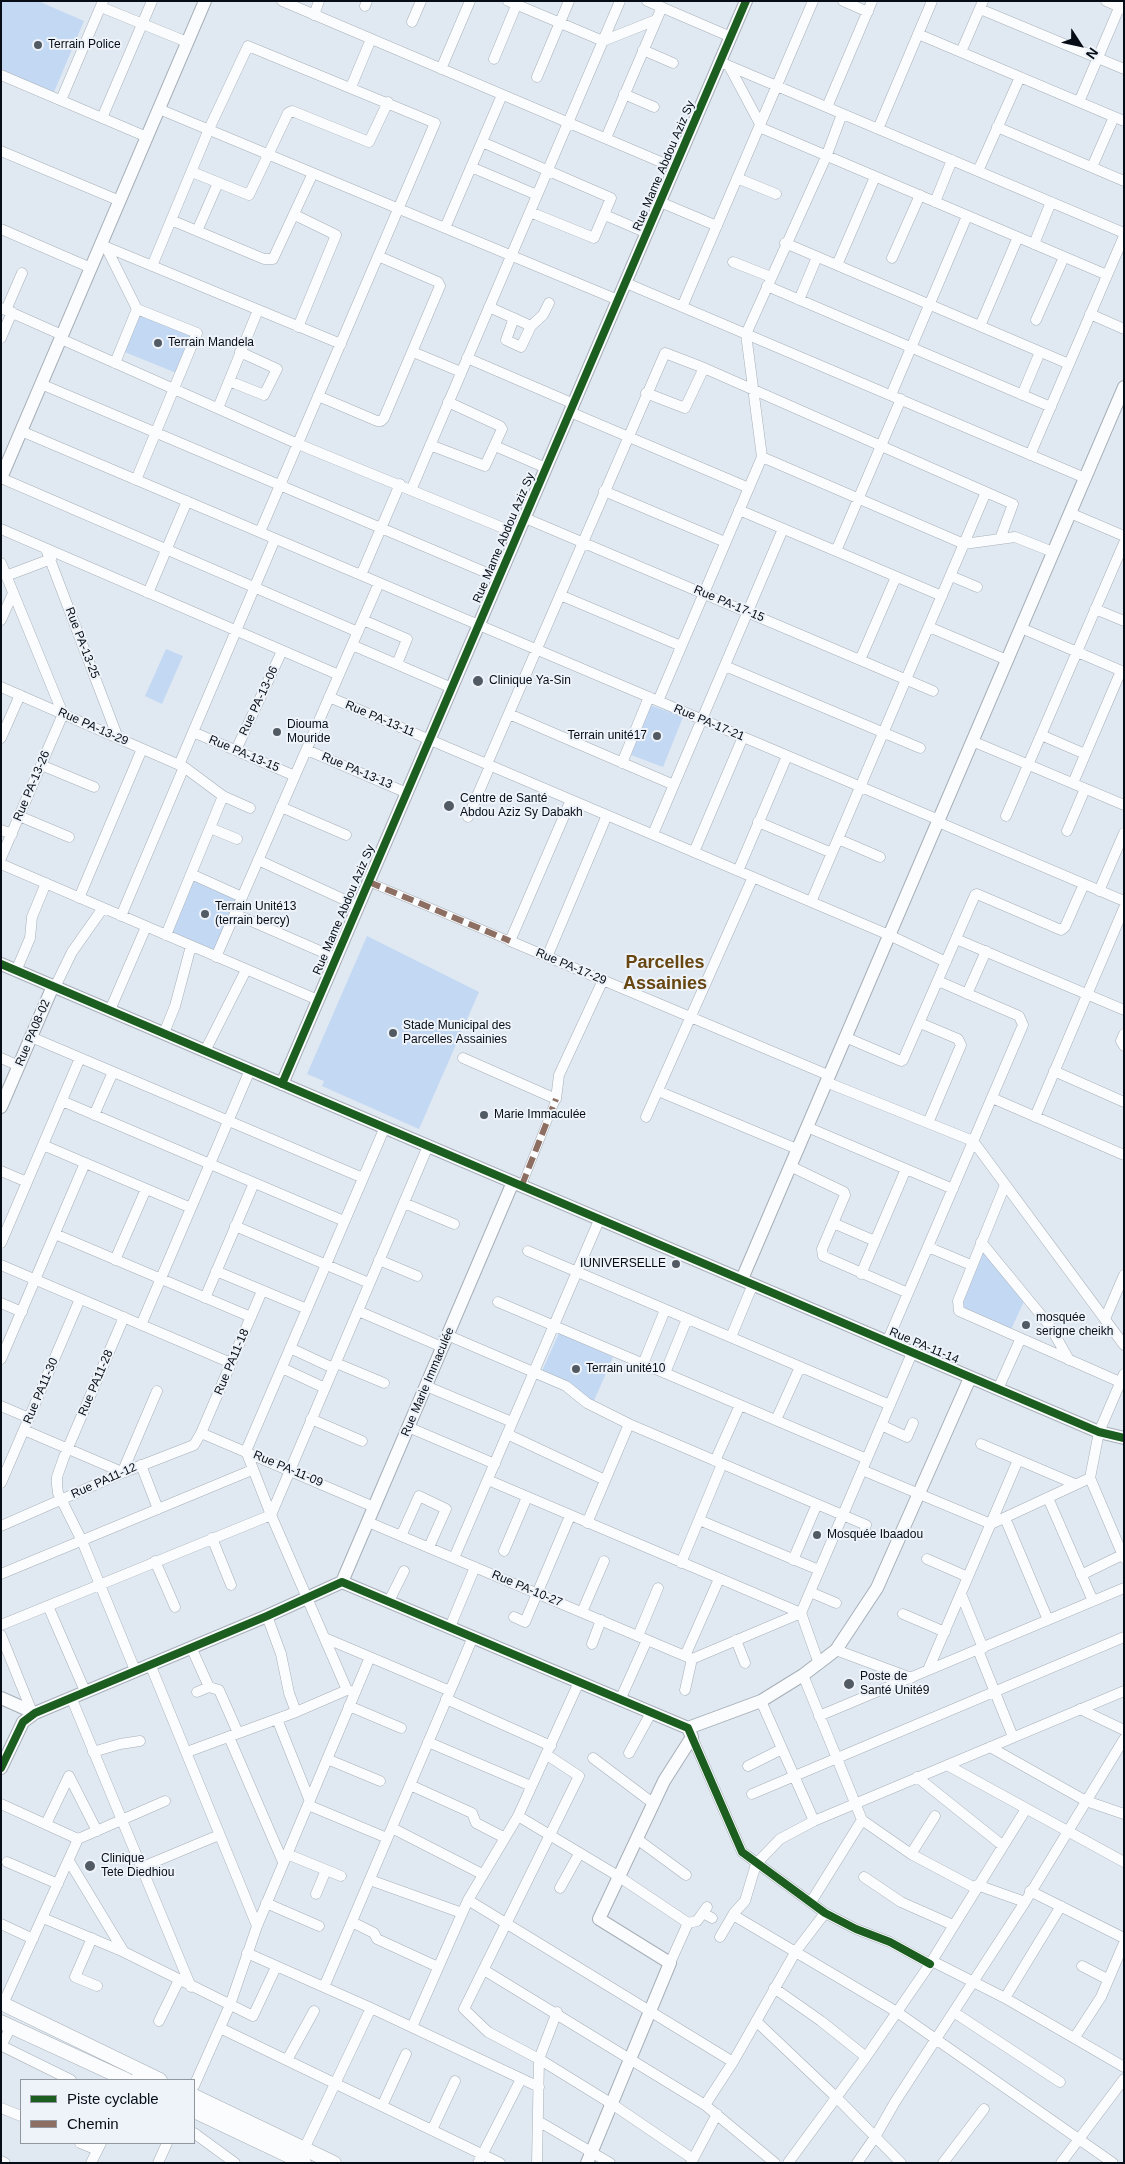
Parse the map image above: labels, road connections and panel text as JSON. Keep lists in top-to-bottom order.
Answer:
{
  "streets": {
    "street": [
      "Rue Mame Abdou Aziz Sy",
      "Rue PA-17-15",
      "Rue PA-13-25",
      "Rue PA-13-06",
      "Rue PA-13-11",
      "Rue PA-17-21",
      "Rue PA-13-29",
      "Rue PA-13-15",
      "Rue PA-13-13",
      "Rue PA-13-26",
      "Rue PA-17-29",
      "Rue PA08-02",
      "Rue PA-11-14",
      "Rue PA11-18",
      "Rue Marie Immaculée",
      "Rue PA11-28",
      "Rue PA11-30",
      "Rue PA-11-09",
      "Rue PA11-12",
      "Rue PA-10-27"
    ]
  },
  "crossings": [
    ["Rue Mame Abdou Aziz Sy", "Rue PA-17-15"],
    ["Rue Mame Abdou Aziz Sy", "Rue PA-13-11"],
    ["Rue Mame Abdou Aziz Sy", "Rue PA-17-21"],
    ["Rue Mame Abdou Aziz Sy", "Rue PA-13-13"],
    ["Rue Mame Abdou Aziz Sy", "Rue PA-17-29"],
    ["Rue Mame Abdou Aziz Sy", "Rue PA-11-14"],
    ["Rue PA-13-25", "Rue PA-13-29"],
    ["Rue PA-13-06", "Rue PA-13-15"],
    ["Rue PA-13-29", "Rue PA-13-26"],
    ["Rue PA08-02", "Rue PA-11-14"],
    ["Rue PA-11-14", "Rue Marie Immaculée"],
    ["Rue PA11-18", "Rue PA-11-09"],
    ["Rue PA11-18", "Rue PA11-12"],
    ["Rue Marie Immaculée", "Rue PA-11-09"],
    ["Rue Marie Immaculée", "Rue PA-10-27"],
    ["Rue PA11-28", "Rue PA11-12"],
    ["Rue PA-11-09", "Rue PA11-12"]
  ],
  "districts": ["Parcelles Assainies"],
  "places": [
    "Terrain Police",
    "Terrain Mandela",
    "Clinique Ya-Sin",
    "Diouma Mouride",
    "Terrain unité17",
    "Centre de Santé Abdou Aziz Sy Dabakh",
    "Terrain Unité13 (terrain bercy)",
    "Stade Municipal des Parcelles Assainies",
    "Marie Immaculée",
    "IUNIVERSELLE",
    "mosquée serigne cheikh",
    "Terrain unité10",
    "Mosquée Ibaadou",
    "Poste de Santé Unité9",
    "Clinique Tete Diedhiou"
  ],
  "legend": ["Piste cyclable", "Chemin"],
  "north": "bottom right"
}
